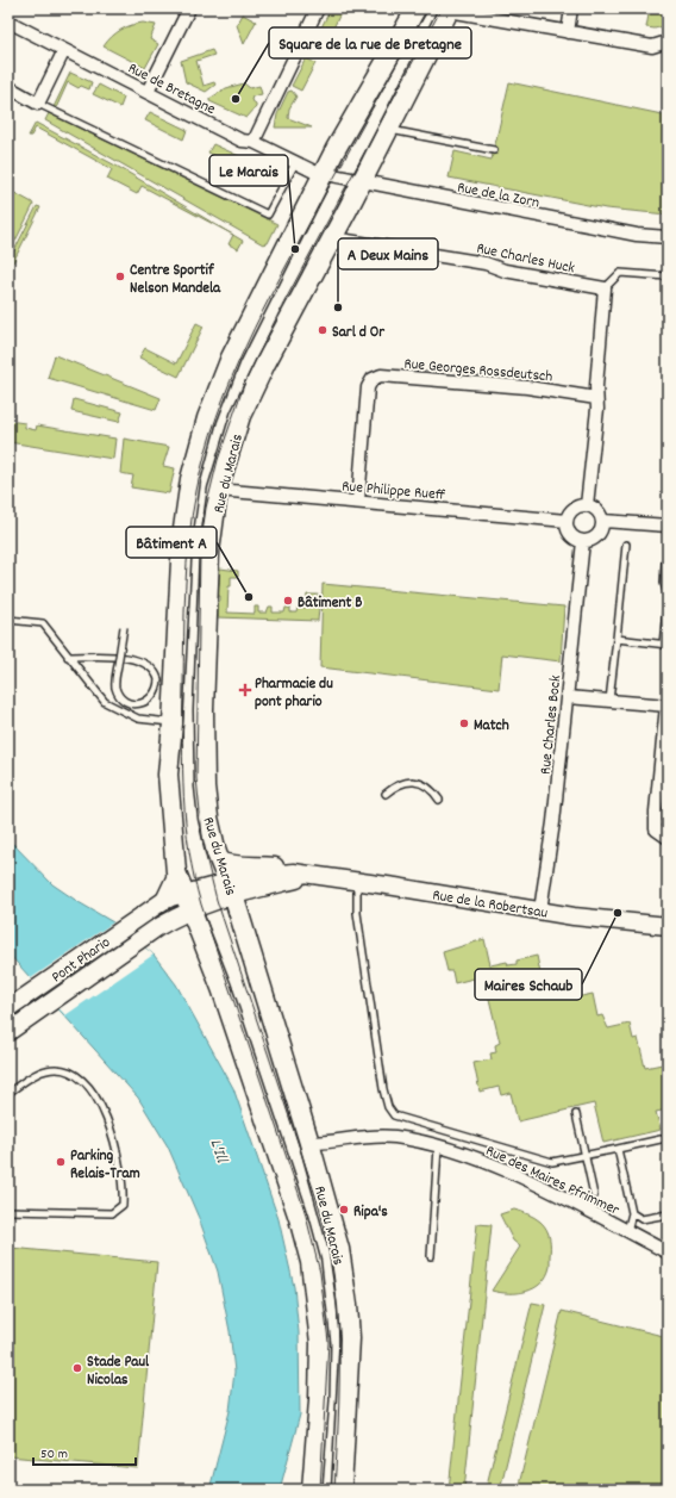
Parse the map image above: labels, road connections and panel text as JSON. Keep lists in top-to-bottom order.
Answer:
{
  "streets": {
    "main road": ["Rue du Marais", "Rue de la Robertsau", "Pont Phario"],
    "street": [
      "Rue de Bretagne",
      "Rue de la Zorn",
      "Rue Charles Huck",
      "Rue Georges Rossdeutsch",
      "Rue Philippe Rueff",
      "Rue Charles Bock",
      "Rue des Maires Pfrimmer"
    ]
  },
  "crossings": [
    ["Rue de Bretagne", "Rue de la Zorn"],
    ["Rue de Bretagne", "Rue du Marais"],
    ["Rue de la Zorn", "Rue du Marais"],
    ["Rue Charles Huck", "Rue du Marais"],
    ["Rue Georges Rossdeutsch", "Rue Philippe Rueff"],
    ["Rue du Marais", "Rue Philippe Rueff"],
    ["Rue du Marais", "Rue de la Robertsau"],
    ["Rue du Marais", "Pont Phario"],
    ["Rue du Marais", "Rue des Maires Pfrimmer"],
    ["Rue Philippe Rueff", "Rue Charles Bock"],
    ["Rue Charles Bock", "Rue de la Robertsau"]
  ],
  "water": ["L'Ill"],
  "places": {
    "other": [
      "Square de la rue de Bretagne",
      "Le Marais",
      "Centre Sportif Nelson Mandela",
      "A Deux Mains",
      "Sarl d Or",
      "Bâtiment A",
      "Bâtiment B",
      "Match",
      "Maires Schaub",
      "Parking Relais-Tram",
      "Ripa's",
      "Stade Paul Nicolas"
    ],
    "health": ["Pharmacie du pont phario"]
  },
  "scale_bar": "50 m"
}
